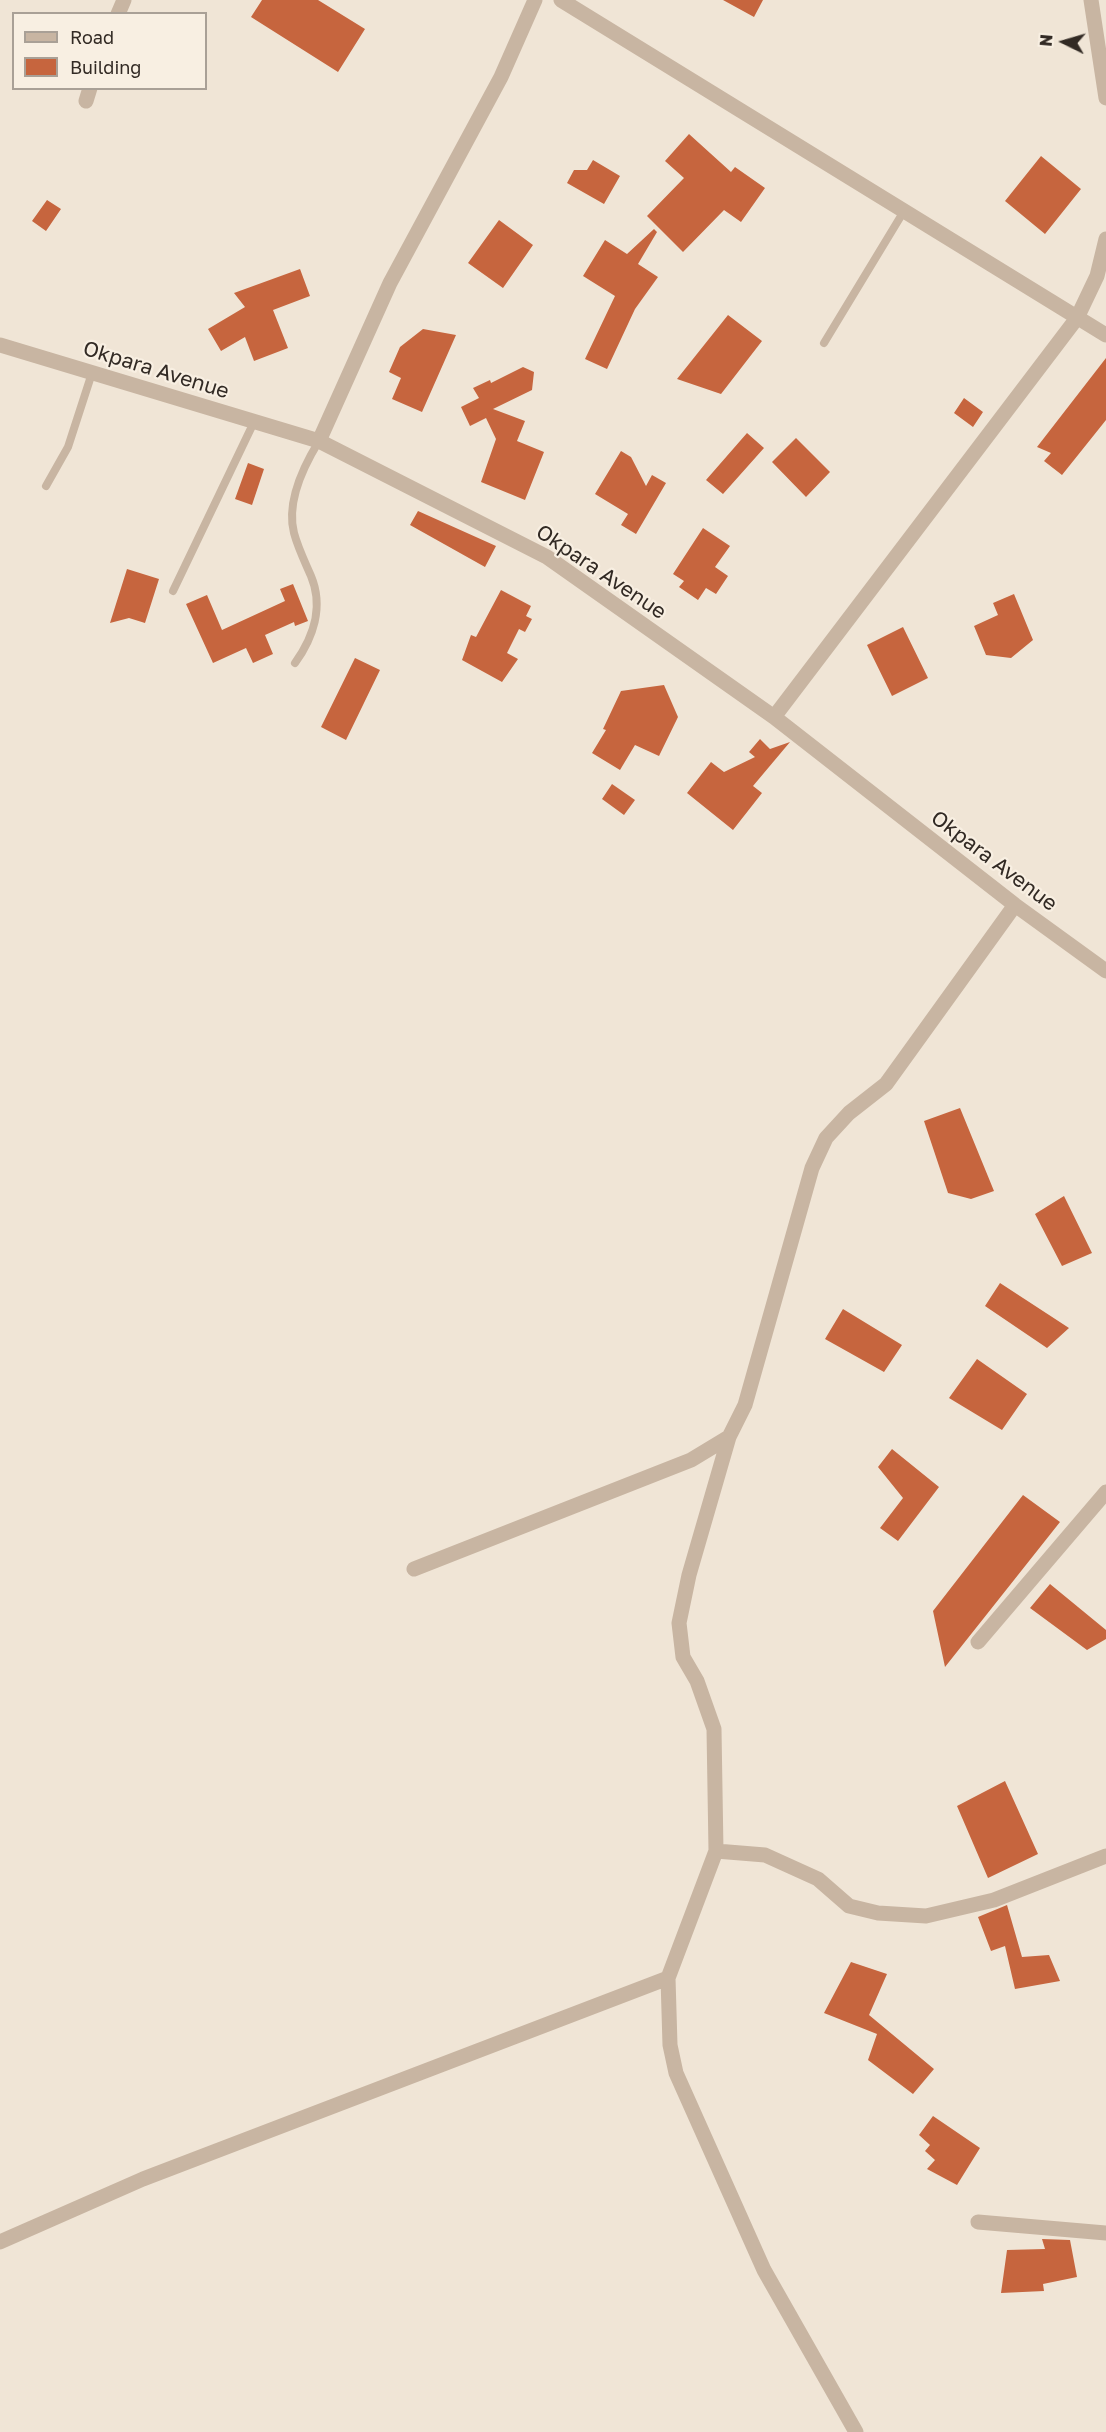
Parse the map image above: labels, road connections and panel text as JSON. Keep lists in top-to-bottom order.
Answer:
{
  "streets": {
    "street": ["Okpara Avenue"]
  },
  "legend": ["Road", "Building"],
  "north": "left"
}
